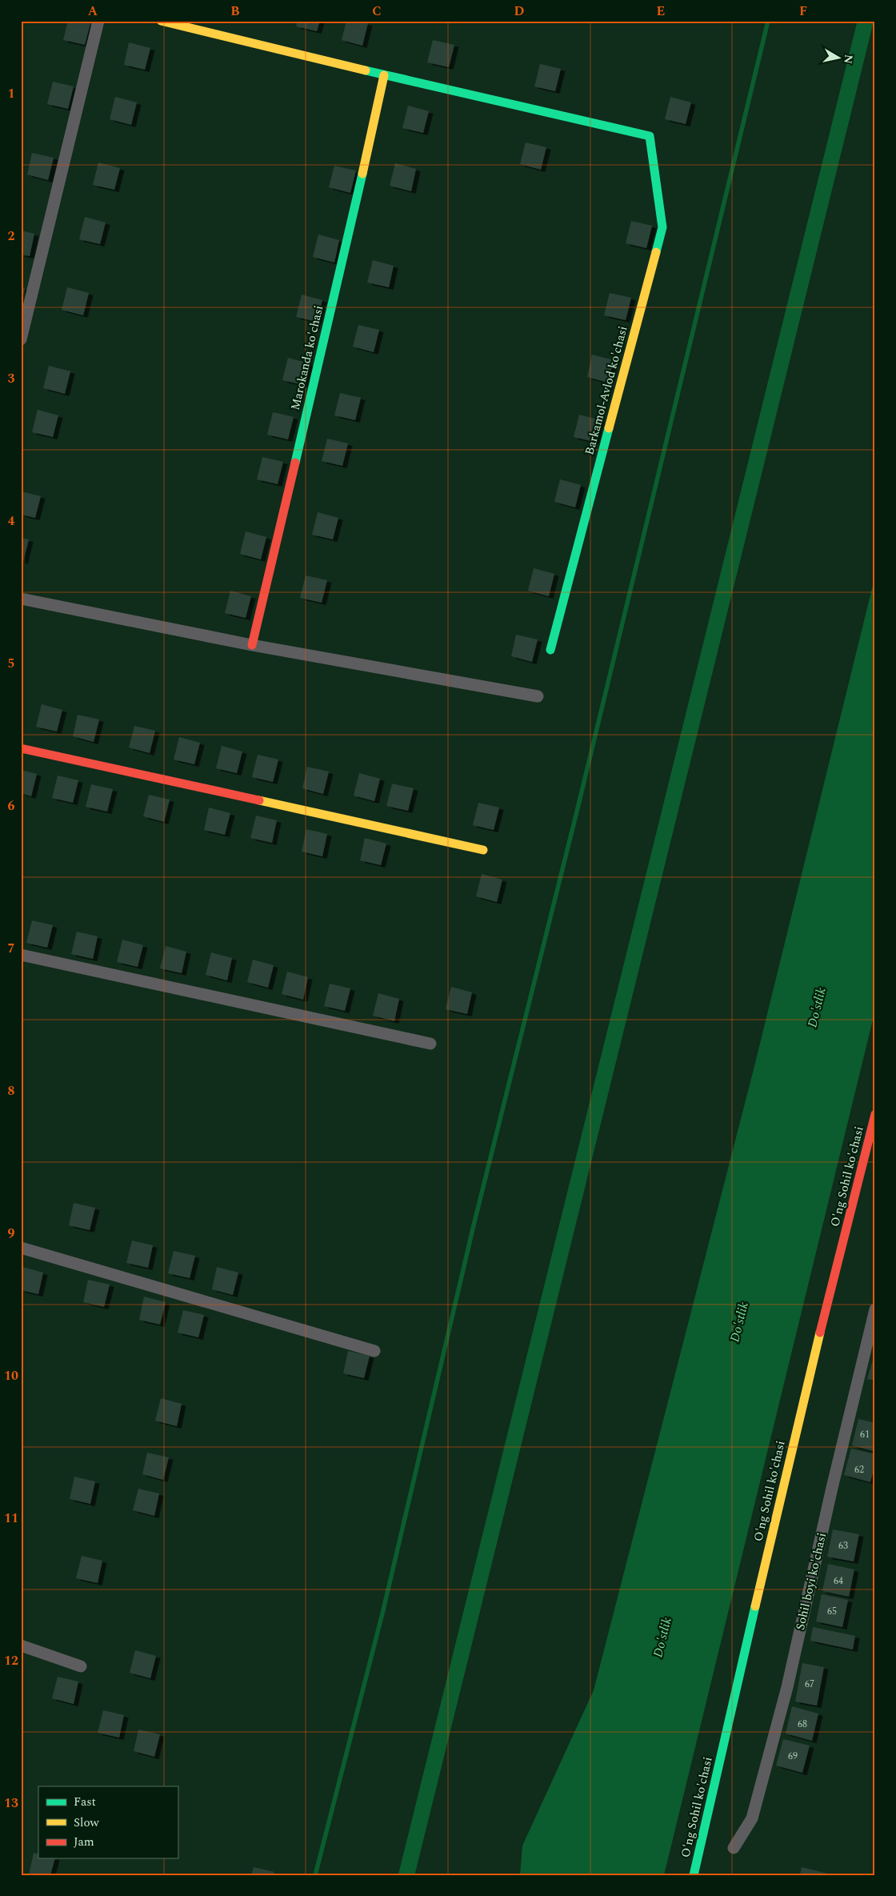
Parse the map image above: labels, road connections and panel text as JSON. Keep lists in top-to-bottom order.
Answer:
{
  "streets": {
    "street": [
      "Marokanda ko'chasi",
      "Barkamol-Avlod ko'chasi",
      "O'ng Sohil ko'chasi",
      "Sohil boyi ko'chasi"
    ]
  },
  "crossings": [
    ["Marokanda ko'chasi", "Barkamol-Avlod ko'chasi"]
  ],
  "water": ["Do'stlik"],
  "house_numbers": [
    "61",
    "62",
    "63",
    "64",
    "65",
    "67",
    "68",
    "69"
  ],
  "legend": ["Fast", "Slow", "Jam"],
  "north": "right",
  "grid": {
    "columns": [
      "A",
      "B",
      "C",
      "D",
      "E",
      "F"
    ],
    "rows": [
      "1",
      "2",
      "3",
      "4",
      "5",
      "6",
      "7",
      "8",
      "9",
      "10",
      "11",
      "12",
      "13"
    ]
  }
}
